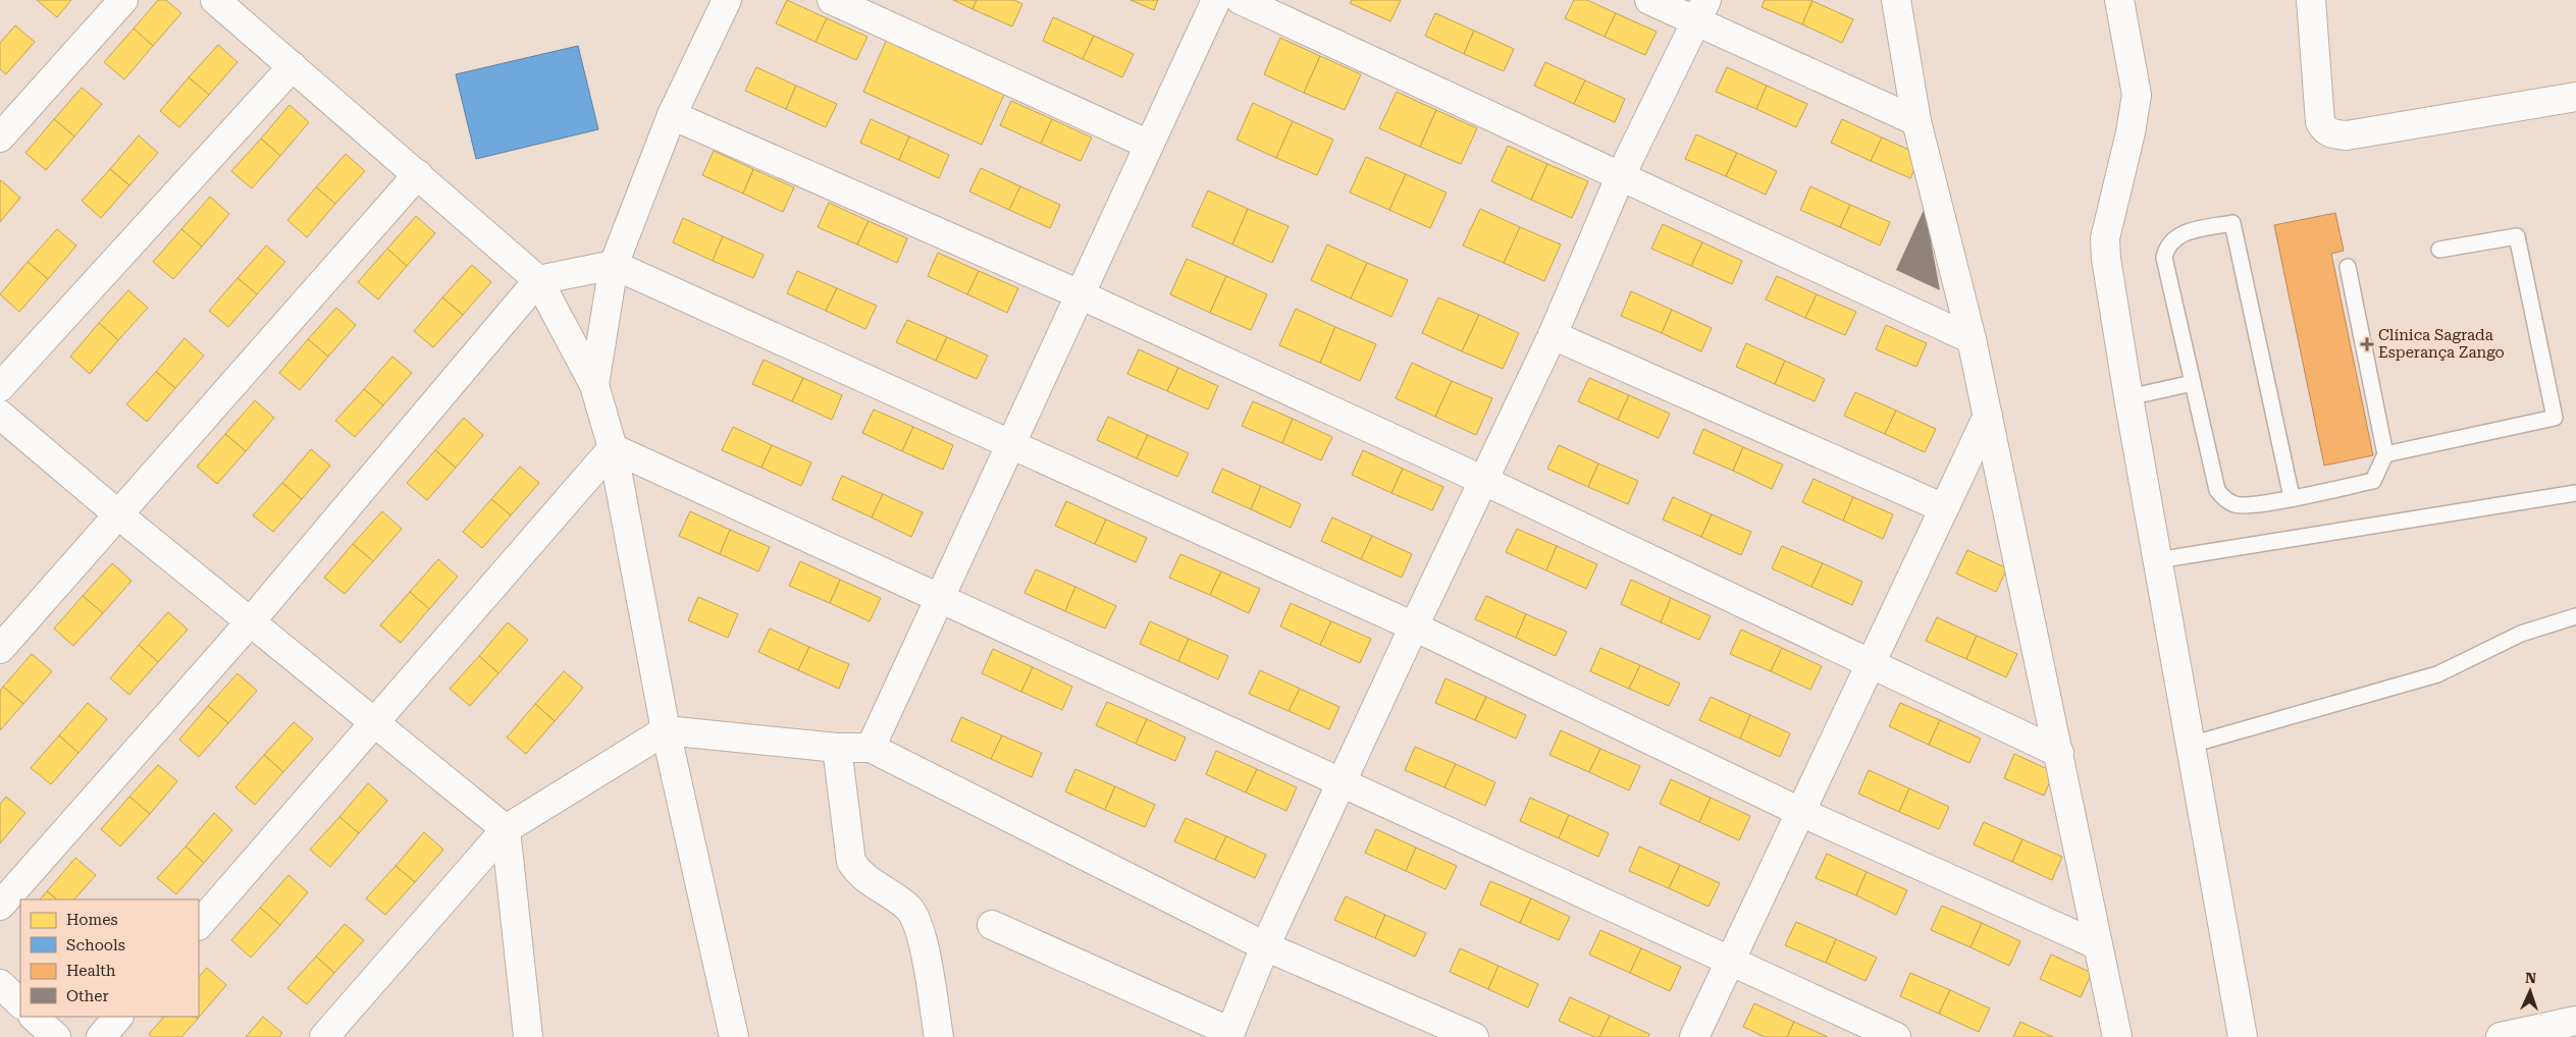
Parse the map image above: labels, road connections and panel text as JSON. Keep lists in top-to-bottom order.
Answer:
{
  "places": {
    "health": ["Clínica Sagrada Esperança Zango"]
  },
  "legend": [
    "Homes",
    "Schools",
    "Health",
    "Other"
  ],
  "north": "top"
}
